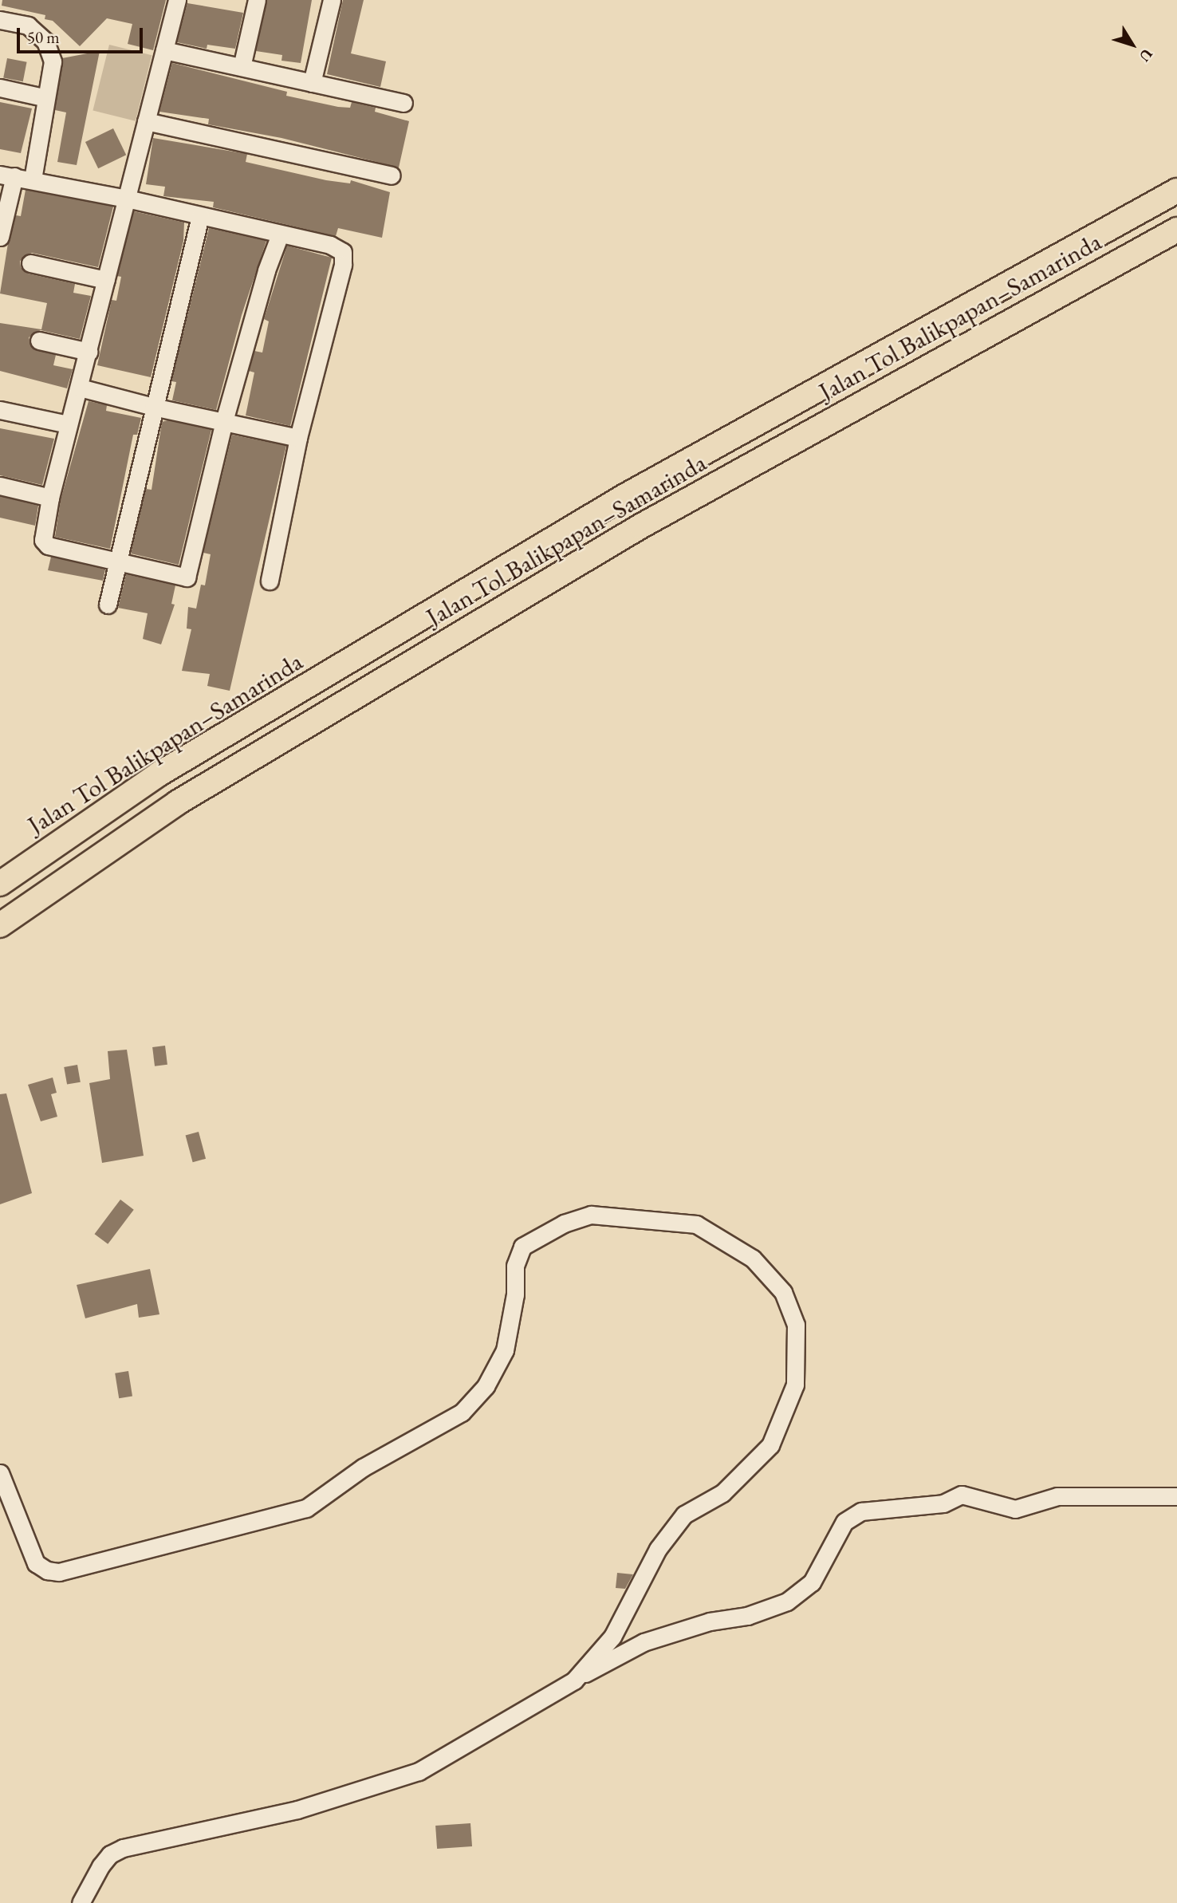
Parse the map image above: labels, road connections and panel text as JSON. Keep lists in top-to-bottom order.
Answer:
{
  "streets": {
    "highway": ["Jalan Tol Balikpapan–Samarinda"]
  },
  "scale_bar": "50 m",
  "north": "bottom right"
}
